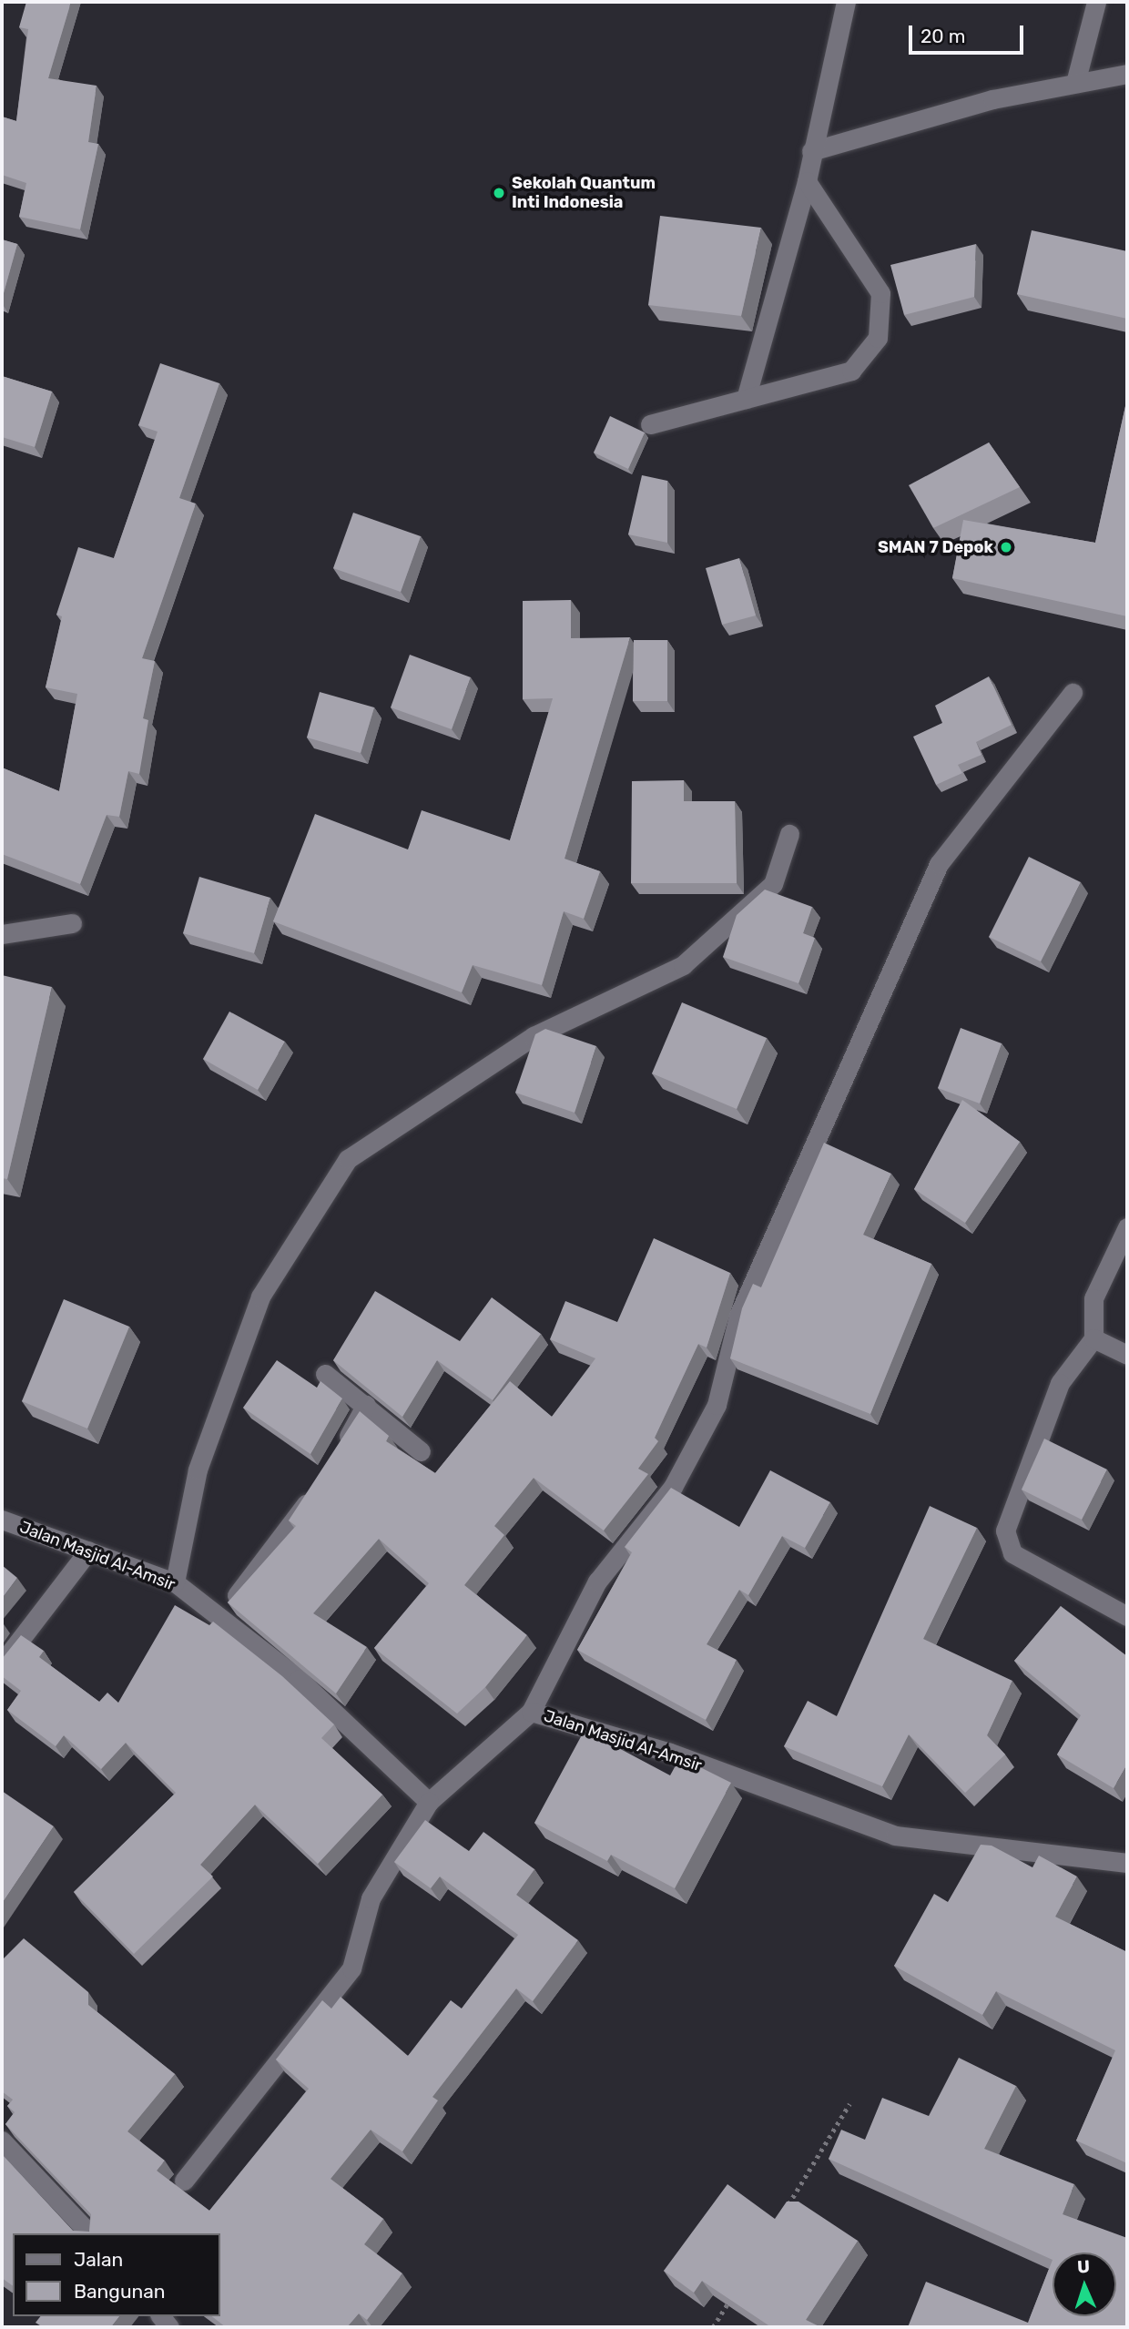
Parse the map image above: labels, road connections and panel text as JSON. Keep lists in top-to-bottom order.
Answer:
{
  "streets": {
    "street": ["Jalan Masjid Al-Amsir"]
  },
  "places": ["Sekolah Quantum Inti Indonesia", "SMAN 7 Depok"],
  "legend": ["Jalan", "Bangunan"],
  "scale_bar": "20 m",
  "north": "top"
}
